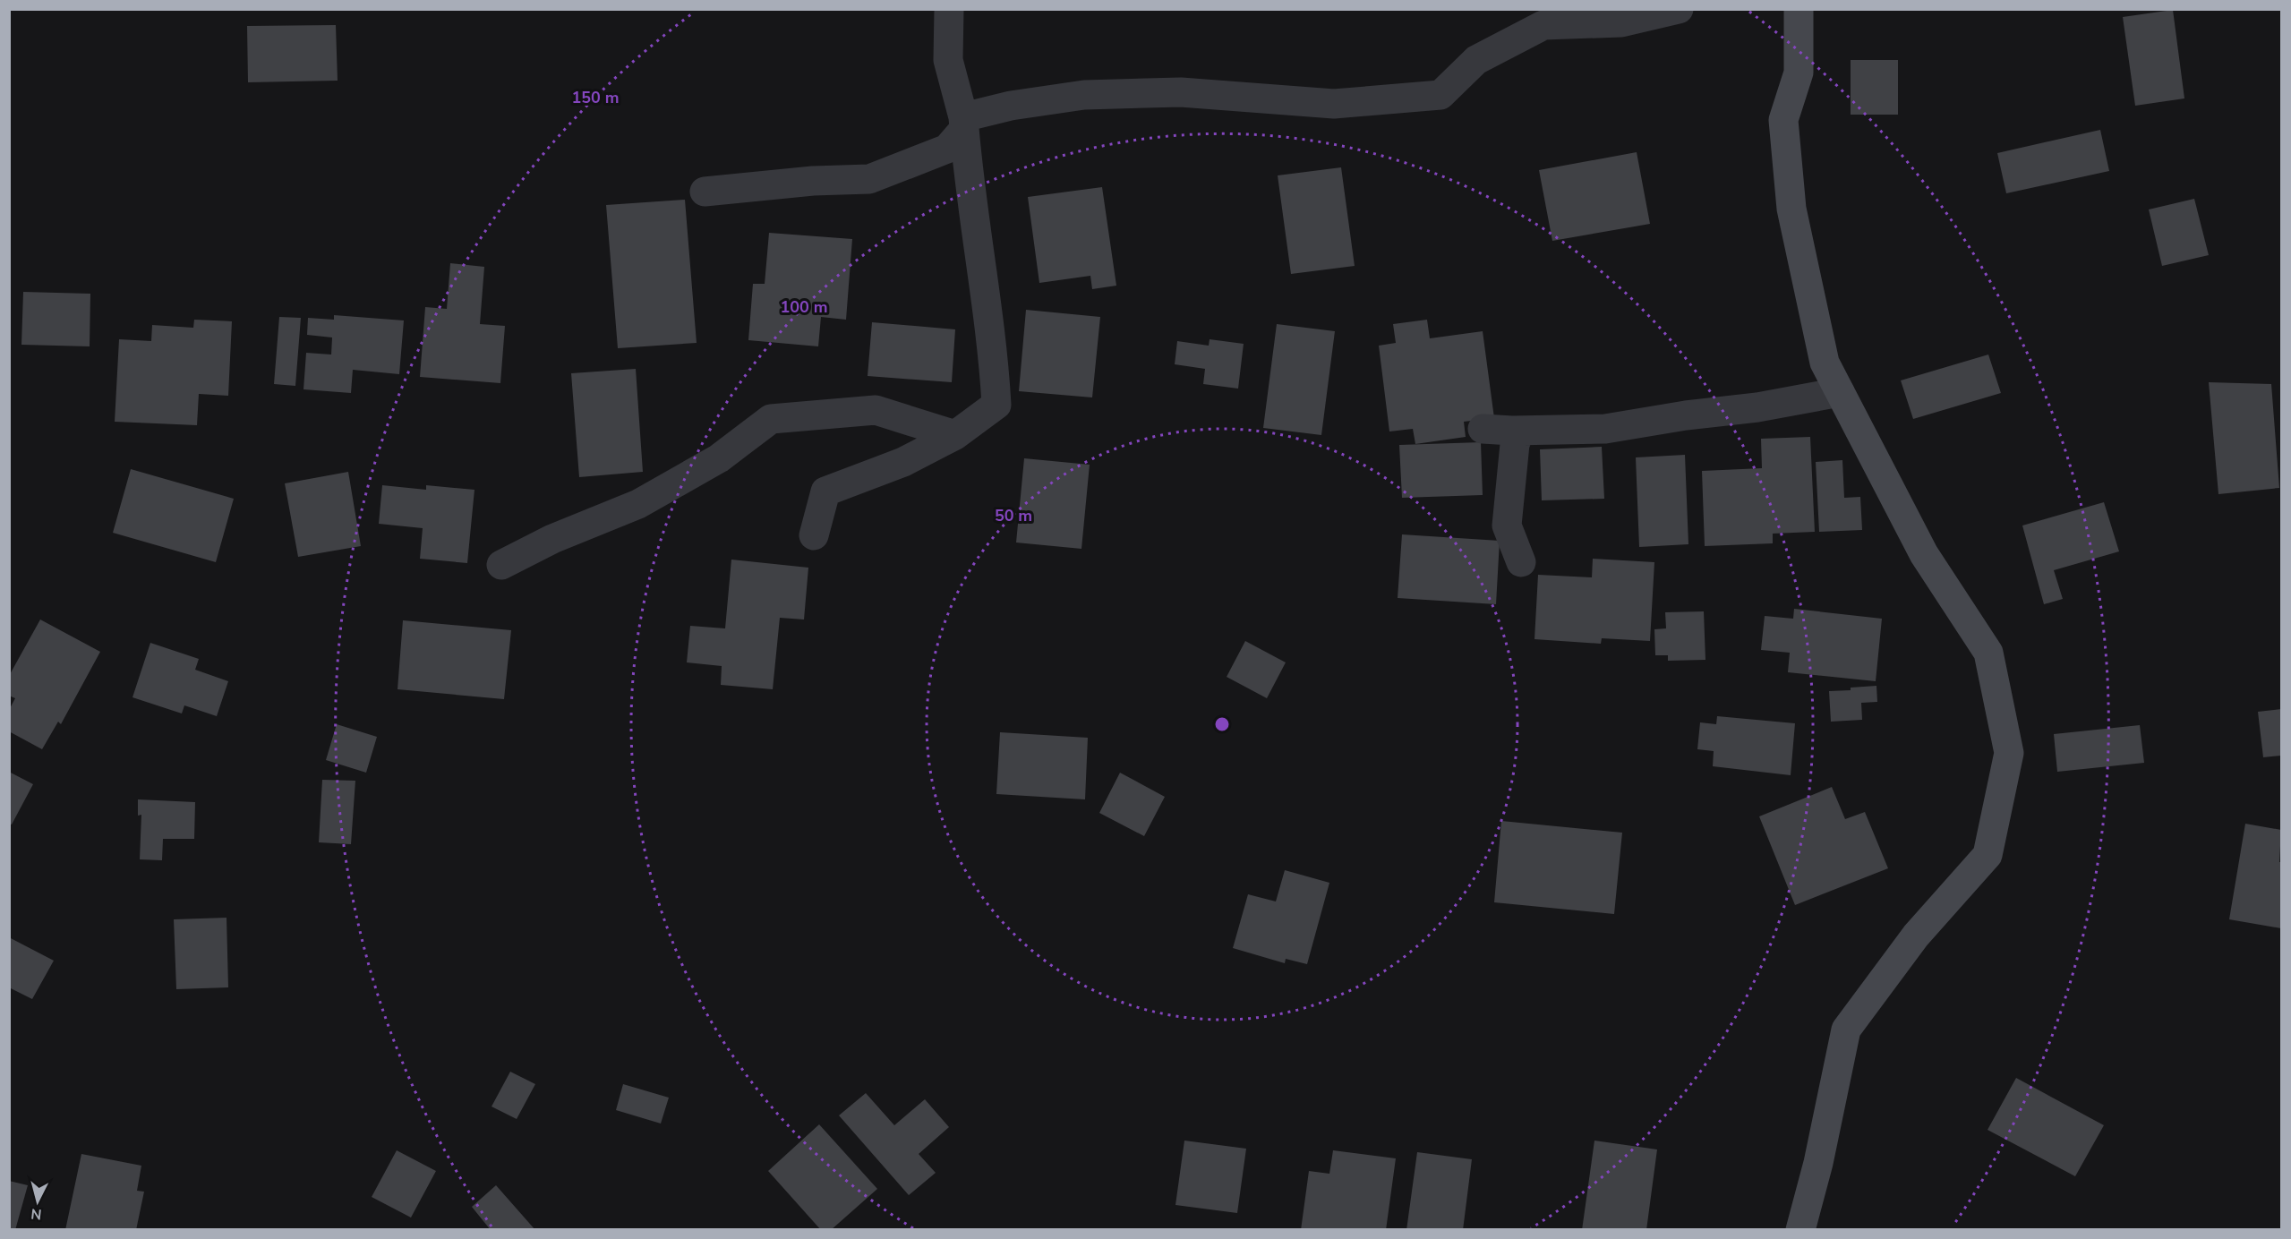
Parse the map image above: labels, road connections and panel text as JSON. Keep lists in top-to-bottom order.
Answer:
{
  "north": "bottom",
  "rings": ["150 m", "100 m", "50 m"]
}
